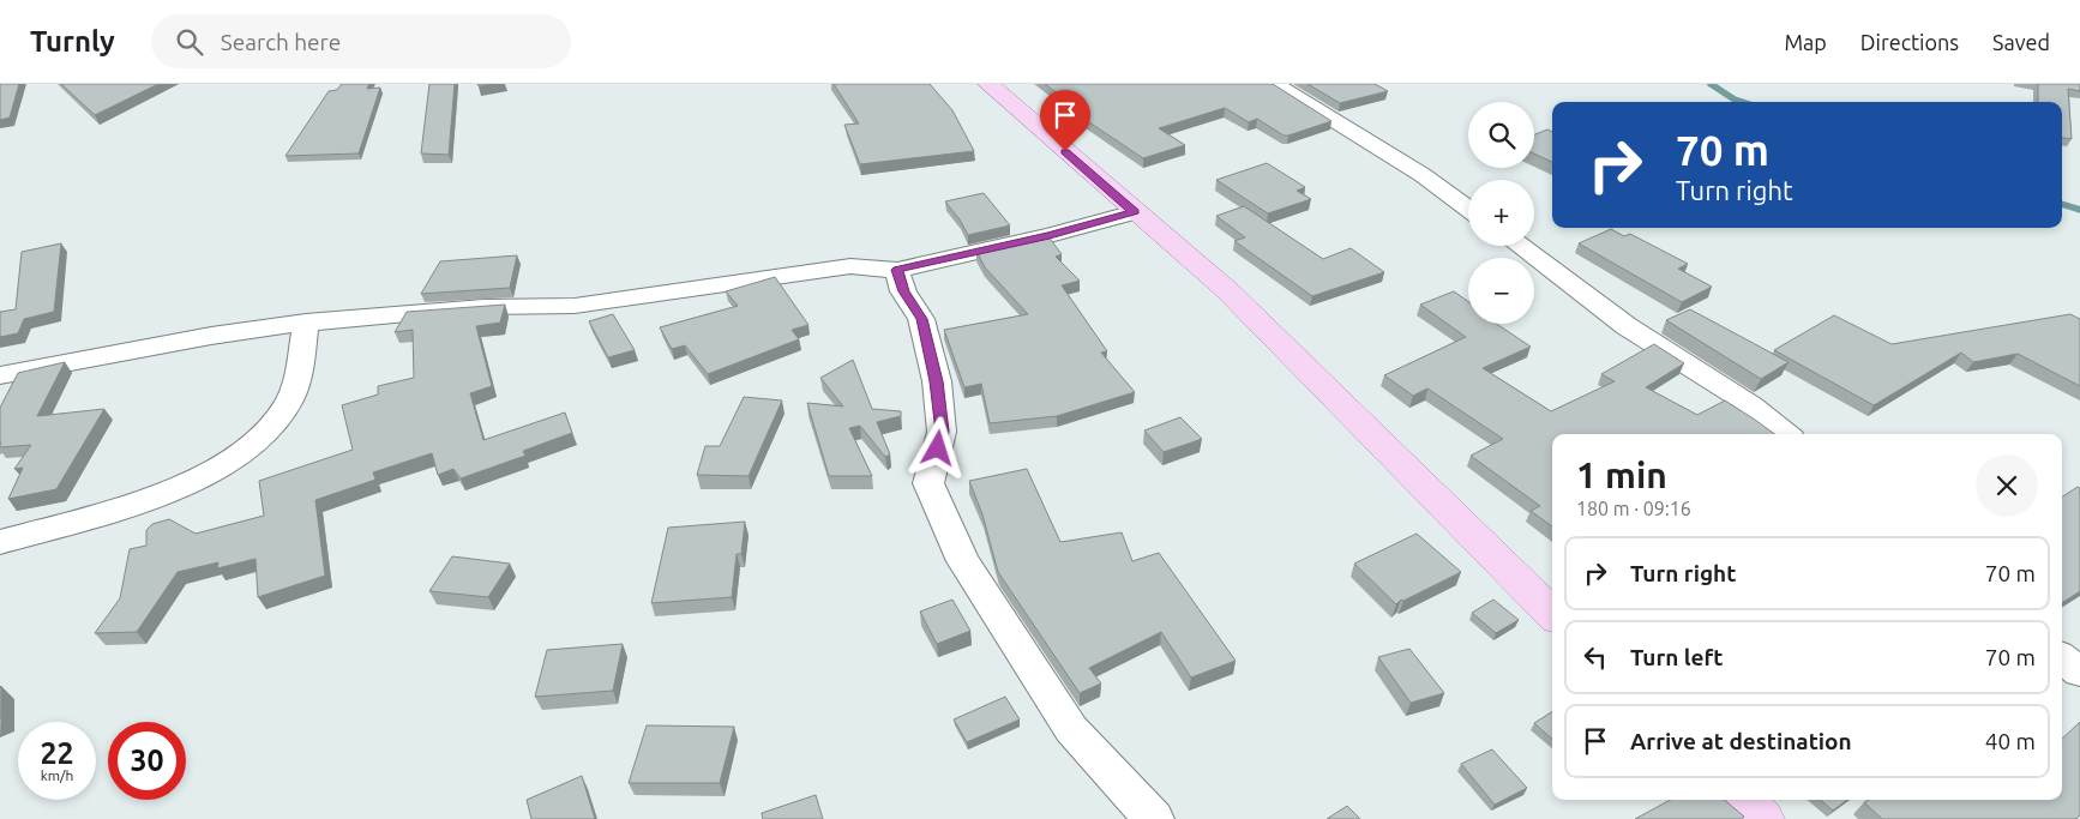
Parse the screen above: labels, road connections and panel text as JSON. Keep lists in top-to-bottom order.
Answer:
{
  "page": {
    "header": "Turnly",
    "search": "Search here",
    "nav": ["Map", "Directions", "Saved"],
    "map_buttons": ["+", "−"],
    "turn": ["70 m", "Turn right"],
    "heading": ["1 min", "180 m · 09:16"],
    "list": [
      {
        "name": "Turn right",
        "value": "70 m"
      },
      {
        "name": "Turn left",
        "value": "70 m"
      },
      {
        "name": "Arrive at destination",
        "value": "40 m"
      }
    ],
    "speed": "22 km/h",
    "limit": "30"
  }
}
